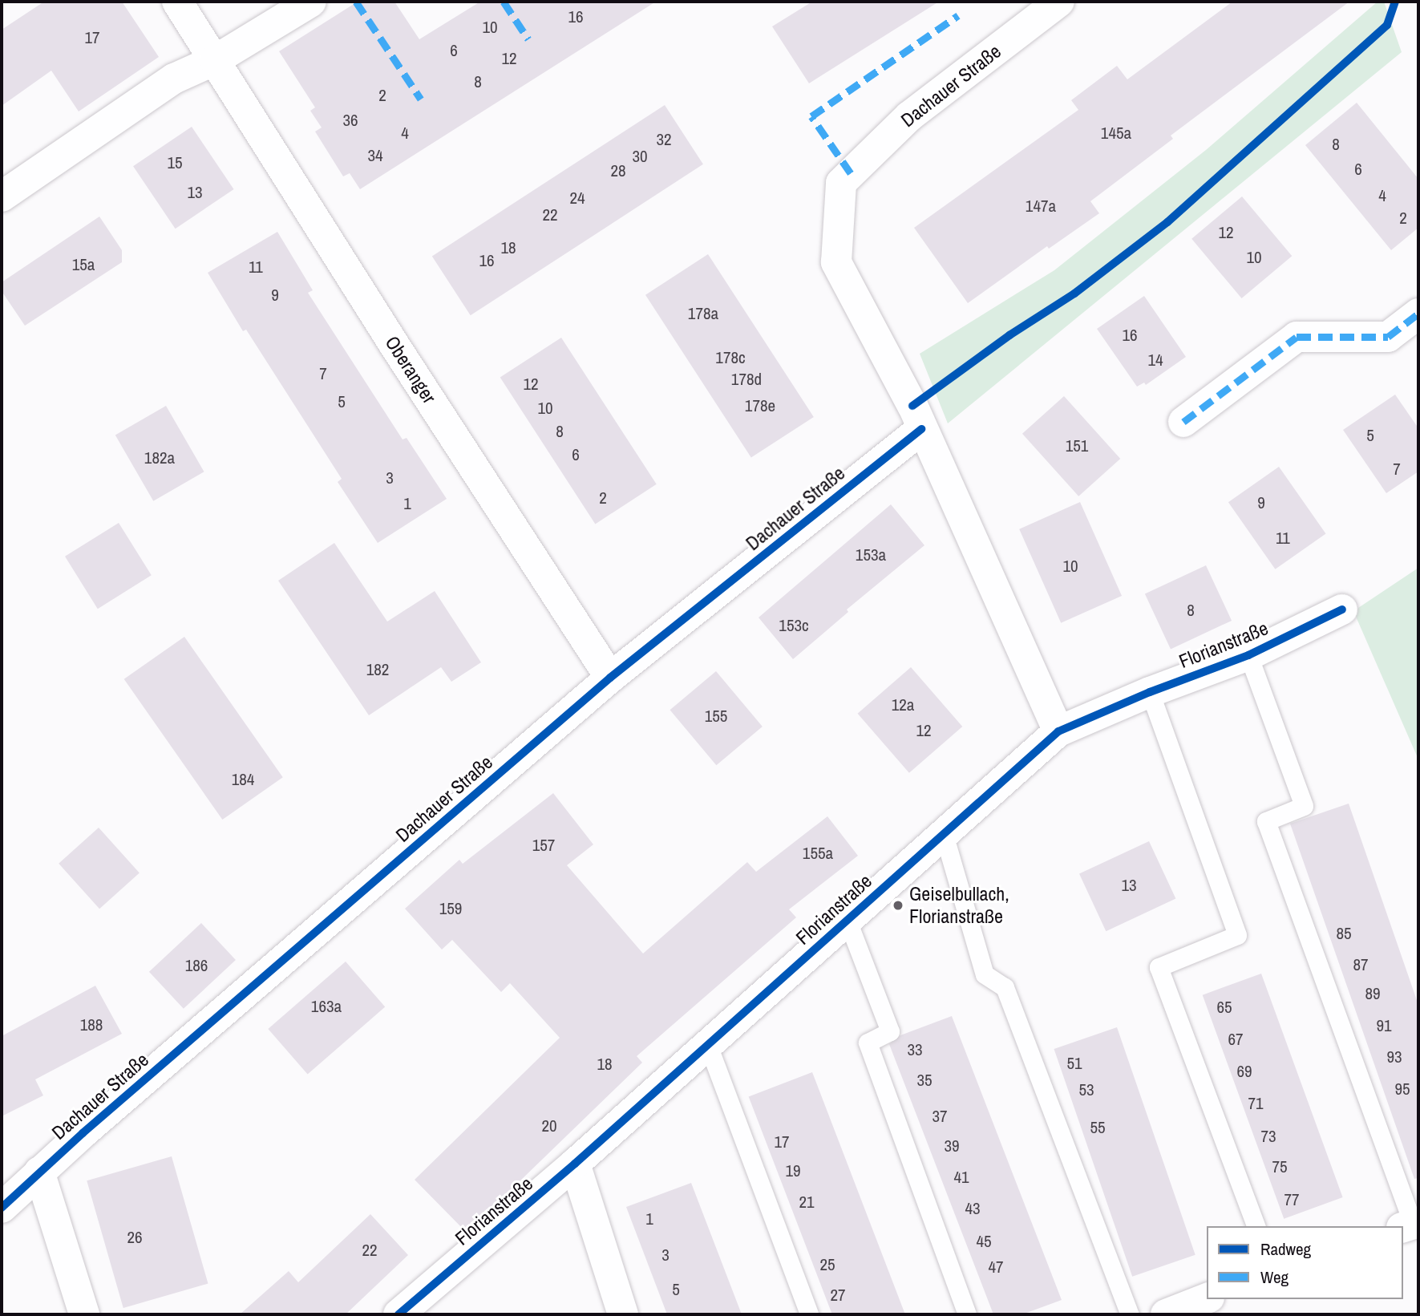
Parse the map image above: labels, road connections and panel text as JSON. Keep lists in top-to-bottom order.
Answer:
{
  "streets": {
    "street": ["Dachauer Straße", "Oberanger", "Florianstraße"]
  },
  "crossings": [
    ["Dachauer Straße", "Oberanger"]
  ],
  "places": ["Geiselbullach, Florianstraße"],
  "house_numbers": [
    "16",
    "10",
    "17",
    "6",
    "12",
    "8",
    "2",
    "36",
    "4",
    "145a",
    "32",
    "8",
    "34",
    "30",
    "15",
    "6",
    "28",
    "13",
    "4",
    "24",
    "147a",
    "22",
    "2",
    "12",
    "18",
    "10",
    "16",
    "15a",
    "11",
    "9",
    "178a",
    "16",
    "178c",
    "14",
    "7",
    "178d",
    "12",
    "5",
    "178e",
    "10",
    "8",
    "5",
    "151",
    "6",
    "182a",
    "7",
    "3",
    "2",
    "9",
    "1",
    "11",
    "153a",
    "10",
    "8",
    "153c",
    "182",
    "12a",
    "155",
    "12",
    "184",
    "157",
    "155a",
    "13",
    "159",
    "85",
    "87",
    "186",
    "89",
    "163a",
    "65",
    "188",
    "91",
    "67",
    "33",
    "93",
    "51",
    "18",
    "69",
    "35",
    "95",
    "53",
    "71",
    "37",
    "20",
    "55",
    "73",
    "17",
    "39",
    "75",
    "19",
    "41",
    "77",
    "21",
    "43",
    "1",
    "26",
    "45",
    "22",
    "3",
    "25",
    "47",
    "5",
    "27"
  ],
  "legend": ["Radweg", "Weg"]
}
